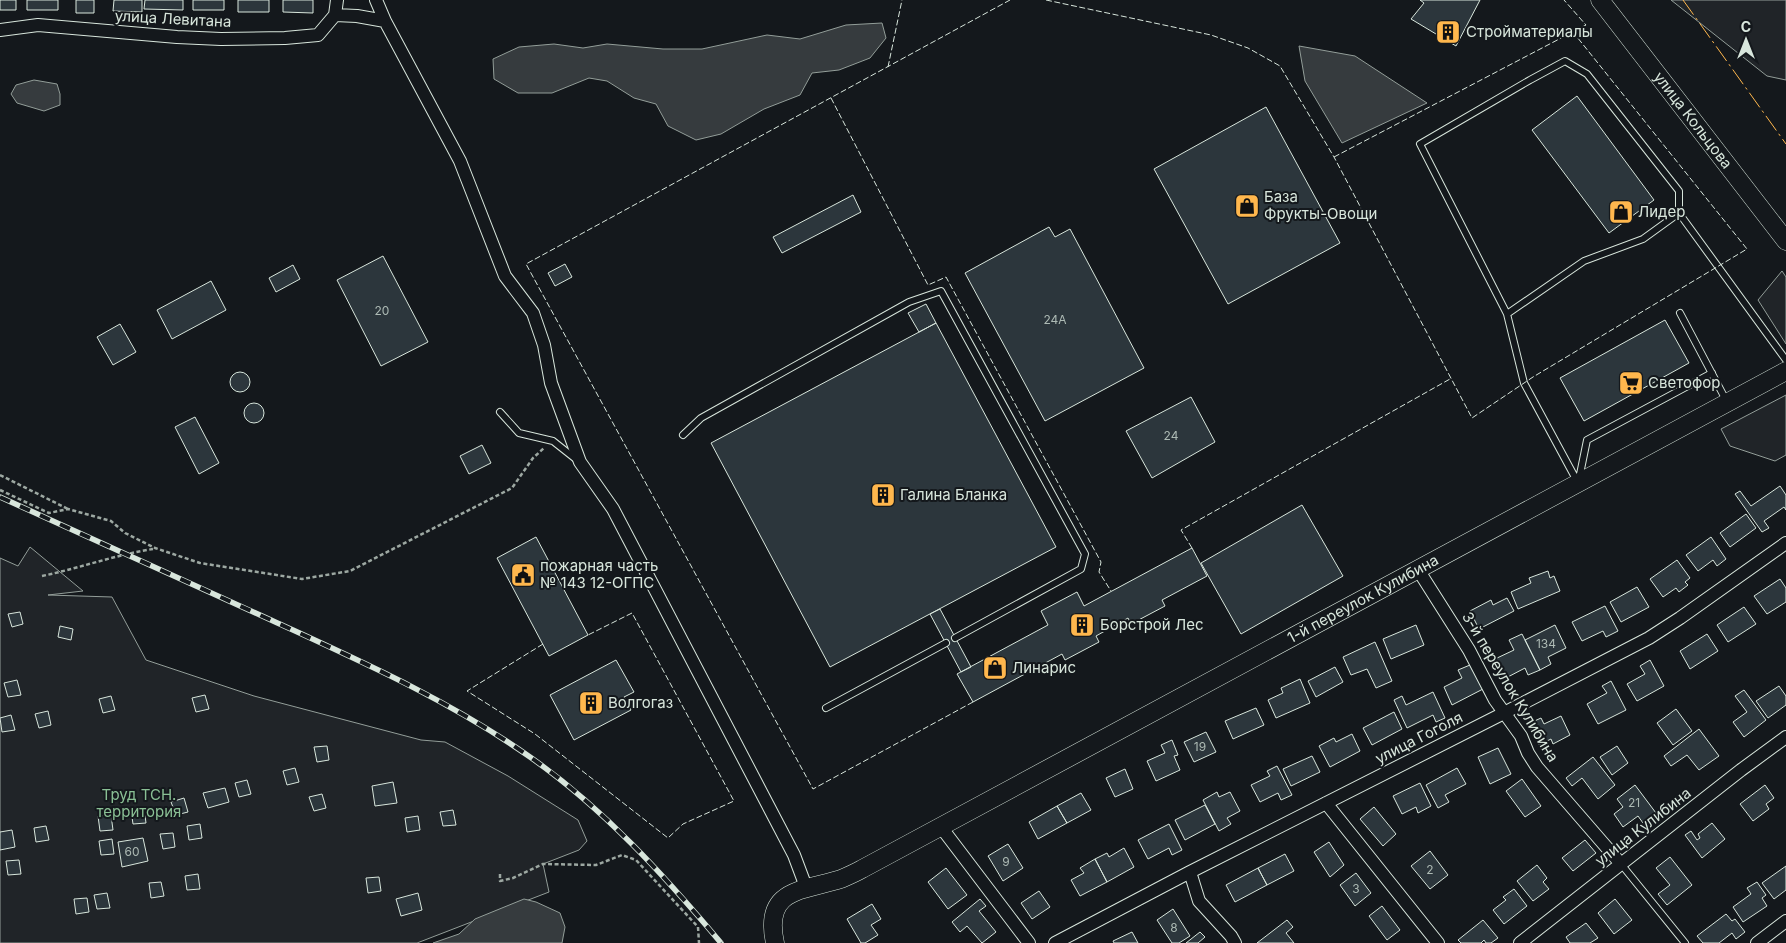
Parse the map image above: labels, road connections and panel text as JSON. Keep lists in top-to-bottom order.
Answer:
{
  "streets": {
    "street": [
      "улица Левитана",
      "улица Кольцова",
      "1-й переулок Кулибина",
      "3-й переулок Кулибина",
      "улица Гоголя",
      "улица Кулибина"
    ]
  },
  "crossings": [
    ["1-й переулок Кулибина", "3-й переулок Кулибина"],
    ["3-й переулок Кулибина", "улица Гоголя"],
    ["3-й переулок Кулибина", "улица Кулибина"]
  ],
  "parks": ["Труд ТСН. территория"],
  "places": {
    "building": [
      "Стройматериалы",
      "Галина Бланка",
      "Борстрой Лес",
      "Волгогаз"
    ],
    "shop": ["База Фрукты-Овощи", "Лидер", "Линарис"],
    "supermarket": ["Светофор"],
    "public building": ["пожарная часть № 143 12-ОГПС"]
  },
  "house_numbers": [
    "20",
    "24А",
    "24",
    "134",
    "19",
    "21",
    "60",
    "9",
    "2",
    "3",
    "8"
  ],
  "north": "top"
}
